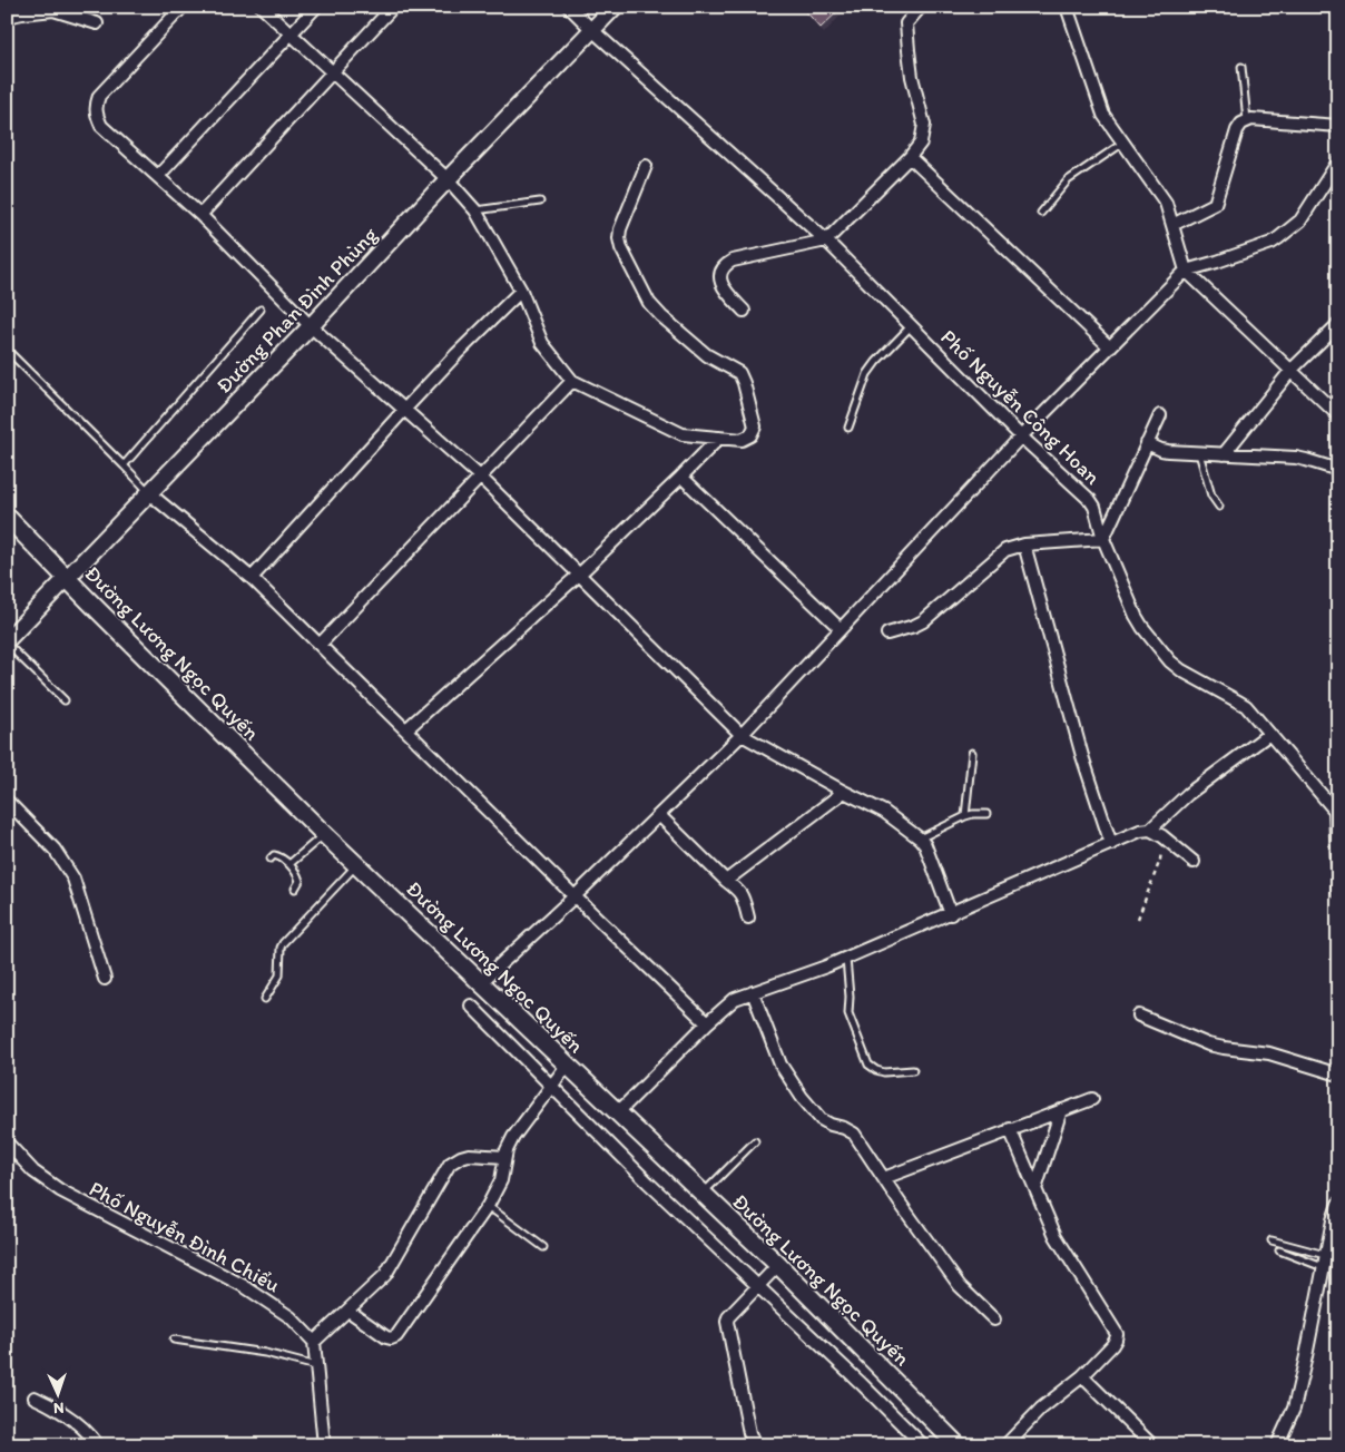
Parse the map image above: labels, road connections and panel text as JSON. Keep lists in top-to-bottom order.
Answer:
{
  "streets": {
    "main road": ["Đường Lương Ngọc Quyến"],
    "street": ["Đường Phan Đình Phùng", "Phố Nguyễn Công Hoan", "Phố Nguyễn Đình Chiểu"]
  },
  "crossings": [
    ["Đường Phan Đình Phùng", "Phố Nguyễn Công Hoan"],
    ["Đường Phan Đình Phùng", "Đường Lương Ngọc Quyến"]
  ],
  "north": "bottom"
}
